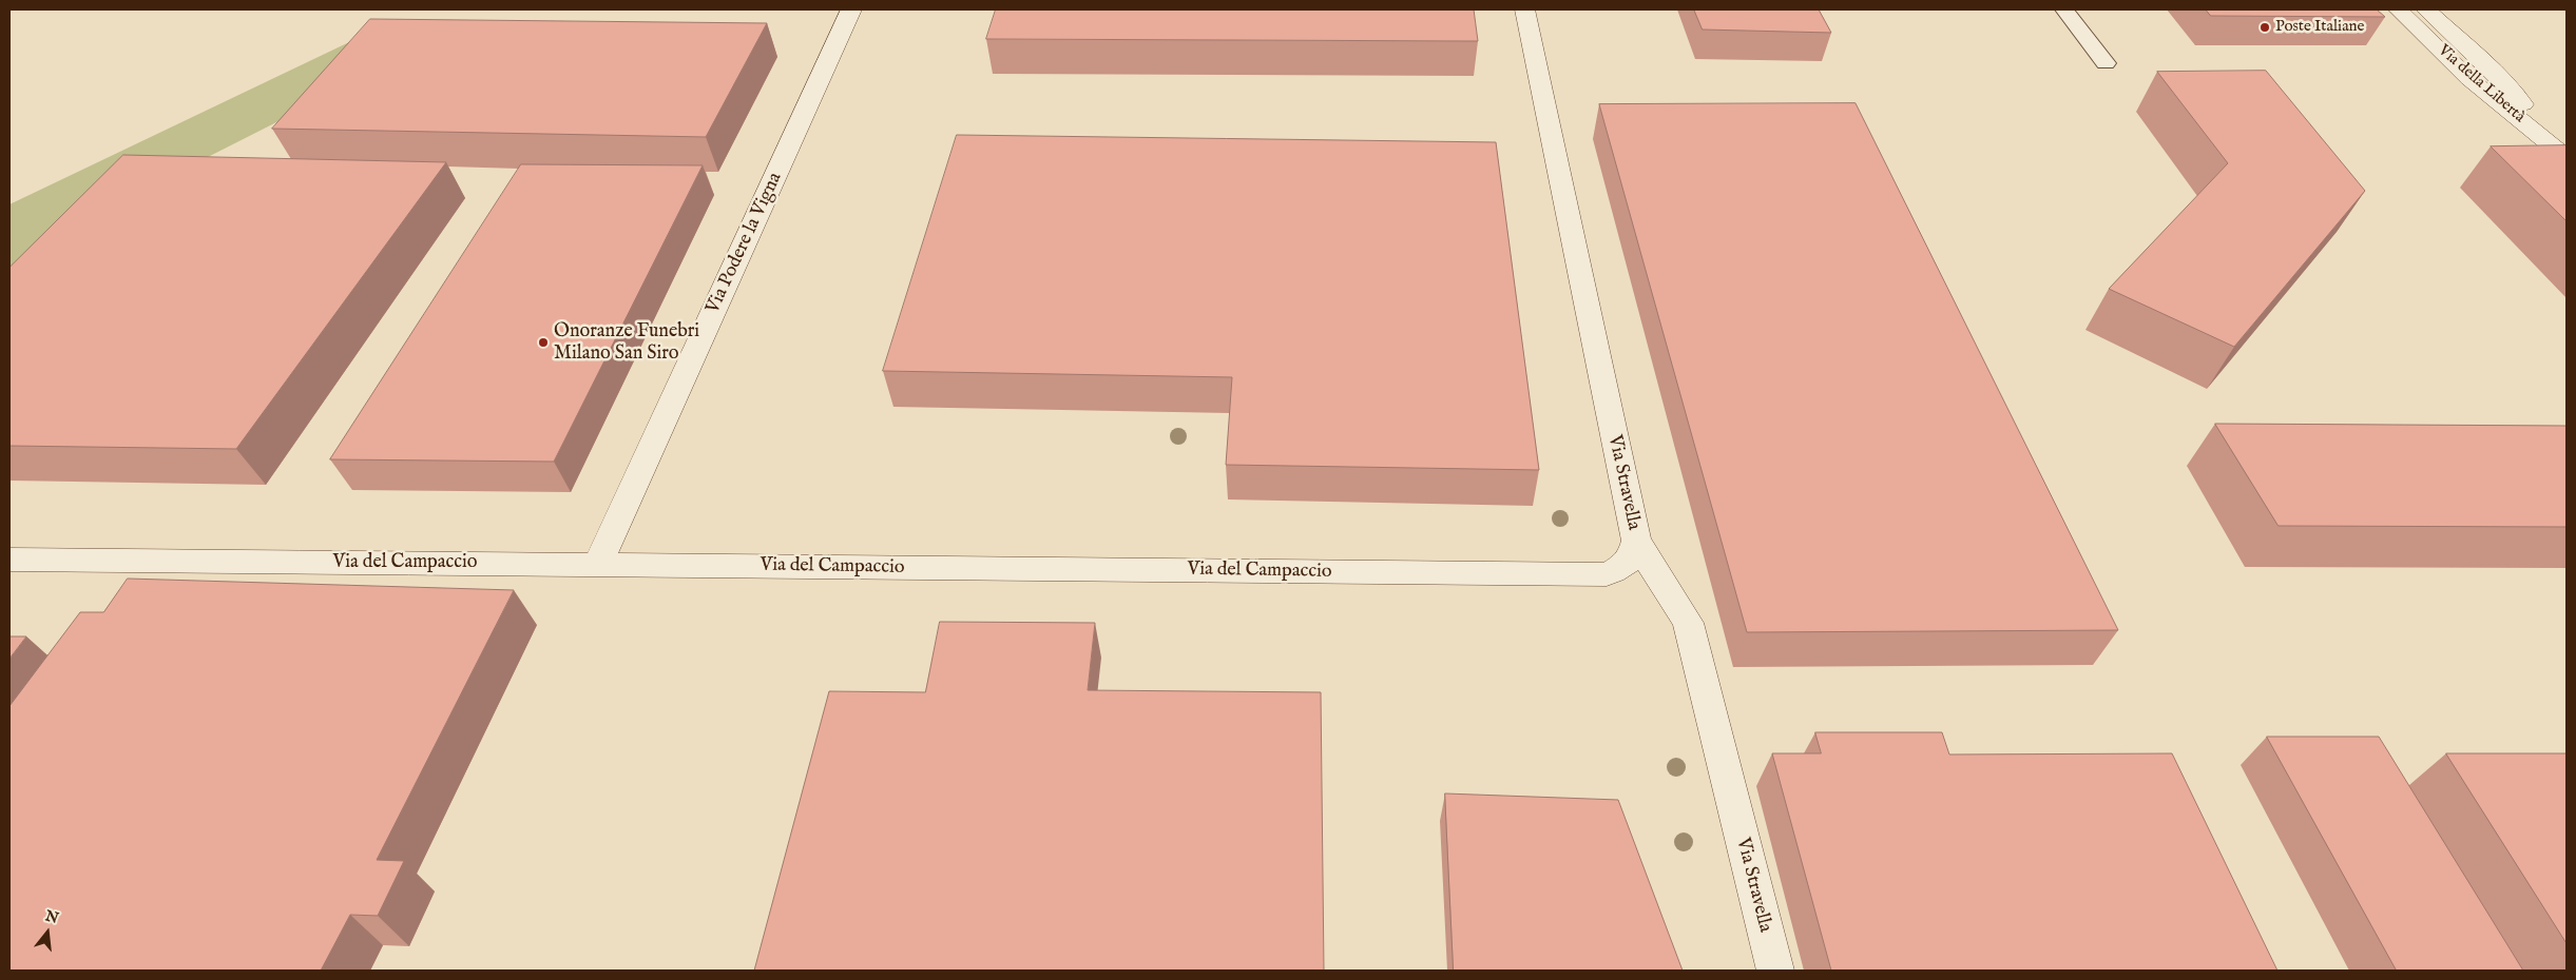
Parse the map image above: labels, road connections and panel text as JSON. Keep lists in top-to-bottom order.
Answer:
{
  "streets": {
    "street": [
      "Via della Libertà",
      "Via Podere la Vigna",
      "Via Stravella",
      "Via del Campaccio"
    ]
  },
  "crossings": [
    ["Via Podere la Vigna", "Via del Campaccio"],
    ["Via Stravella", "Via del Campaccio"]
  ],
  "places": ["Poste Italiane", "Onoranze Funebri Milano San Siro"],
  "north": "top"
}
